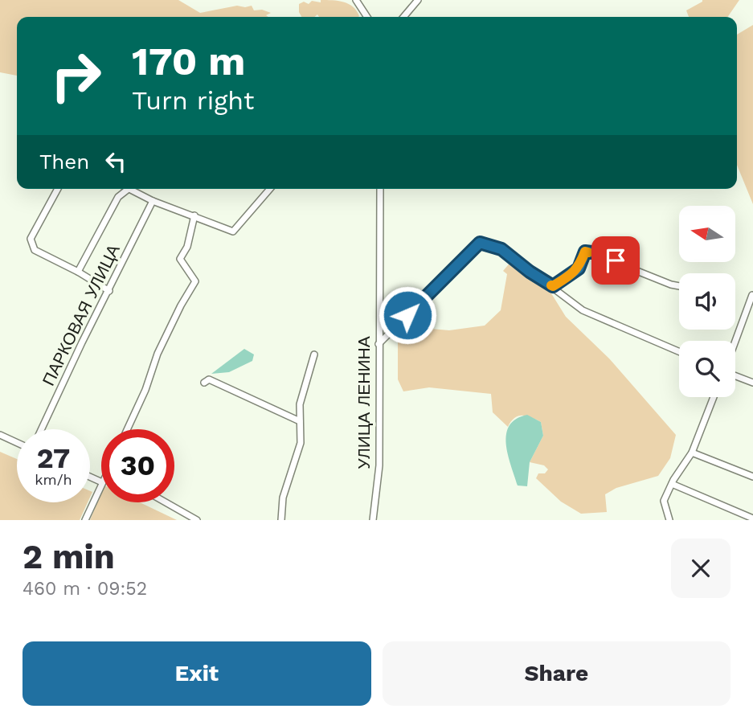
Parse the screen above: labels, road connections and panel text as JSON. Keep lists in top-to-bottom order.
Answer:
{
  "streets": {
    "street": ["ПАРКОВАЯ УЛИЦА", "УЛИЦА ЛЕНИНА"]
  },
  "north": "left",
  "page": {
    "turn": ["170 m", "Turn right"],
    "then": "Then",
    "speed": "27 km/h",
    "limit": "30",
    "heading": ["2 min", "460 m · 09:52"],
    "buttons": ["Exit", "Share"]
  }
}
